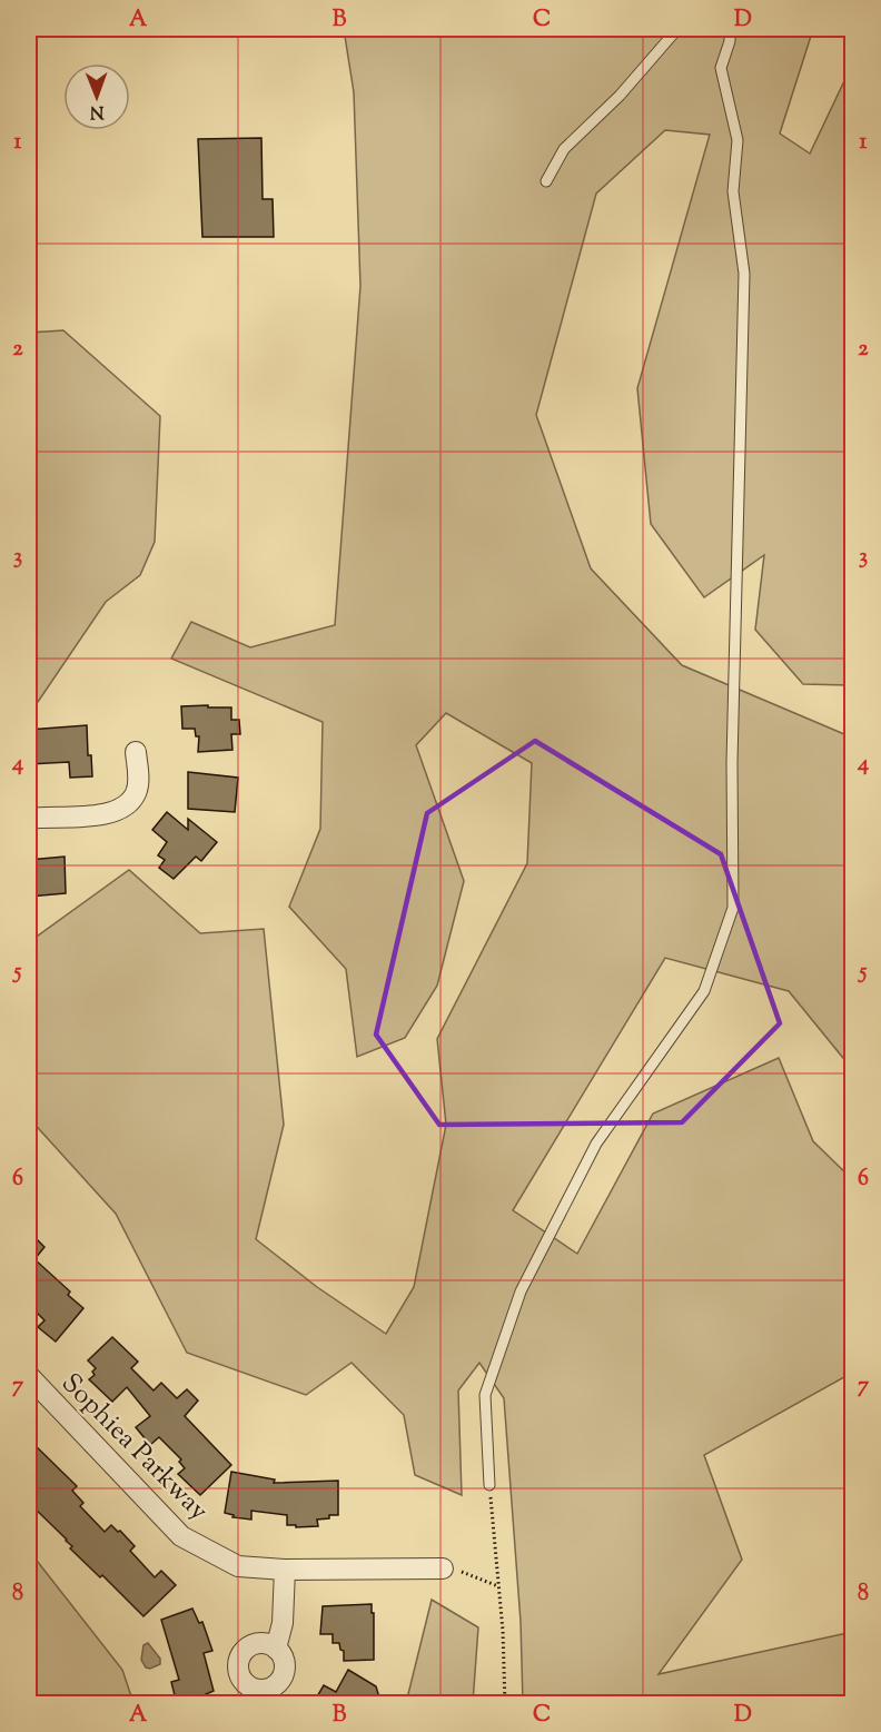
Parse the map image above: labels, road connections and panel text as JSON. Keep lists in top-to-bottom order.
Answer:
{
  "streets": {
    "street": ["Sophiea Parkway"]
  },
  "north": "bottom",
  "grid": {
    "columns": [
      "A",
      "B",
      "C",
      "D"
    ],
    "rows": [
      "1",
      "2",
      "3",
      "4",
      "5",
      "6",
      "7",
      "8"
    ]
  }
}
